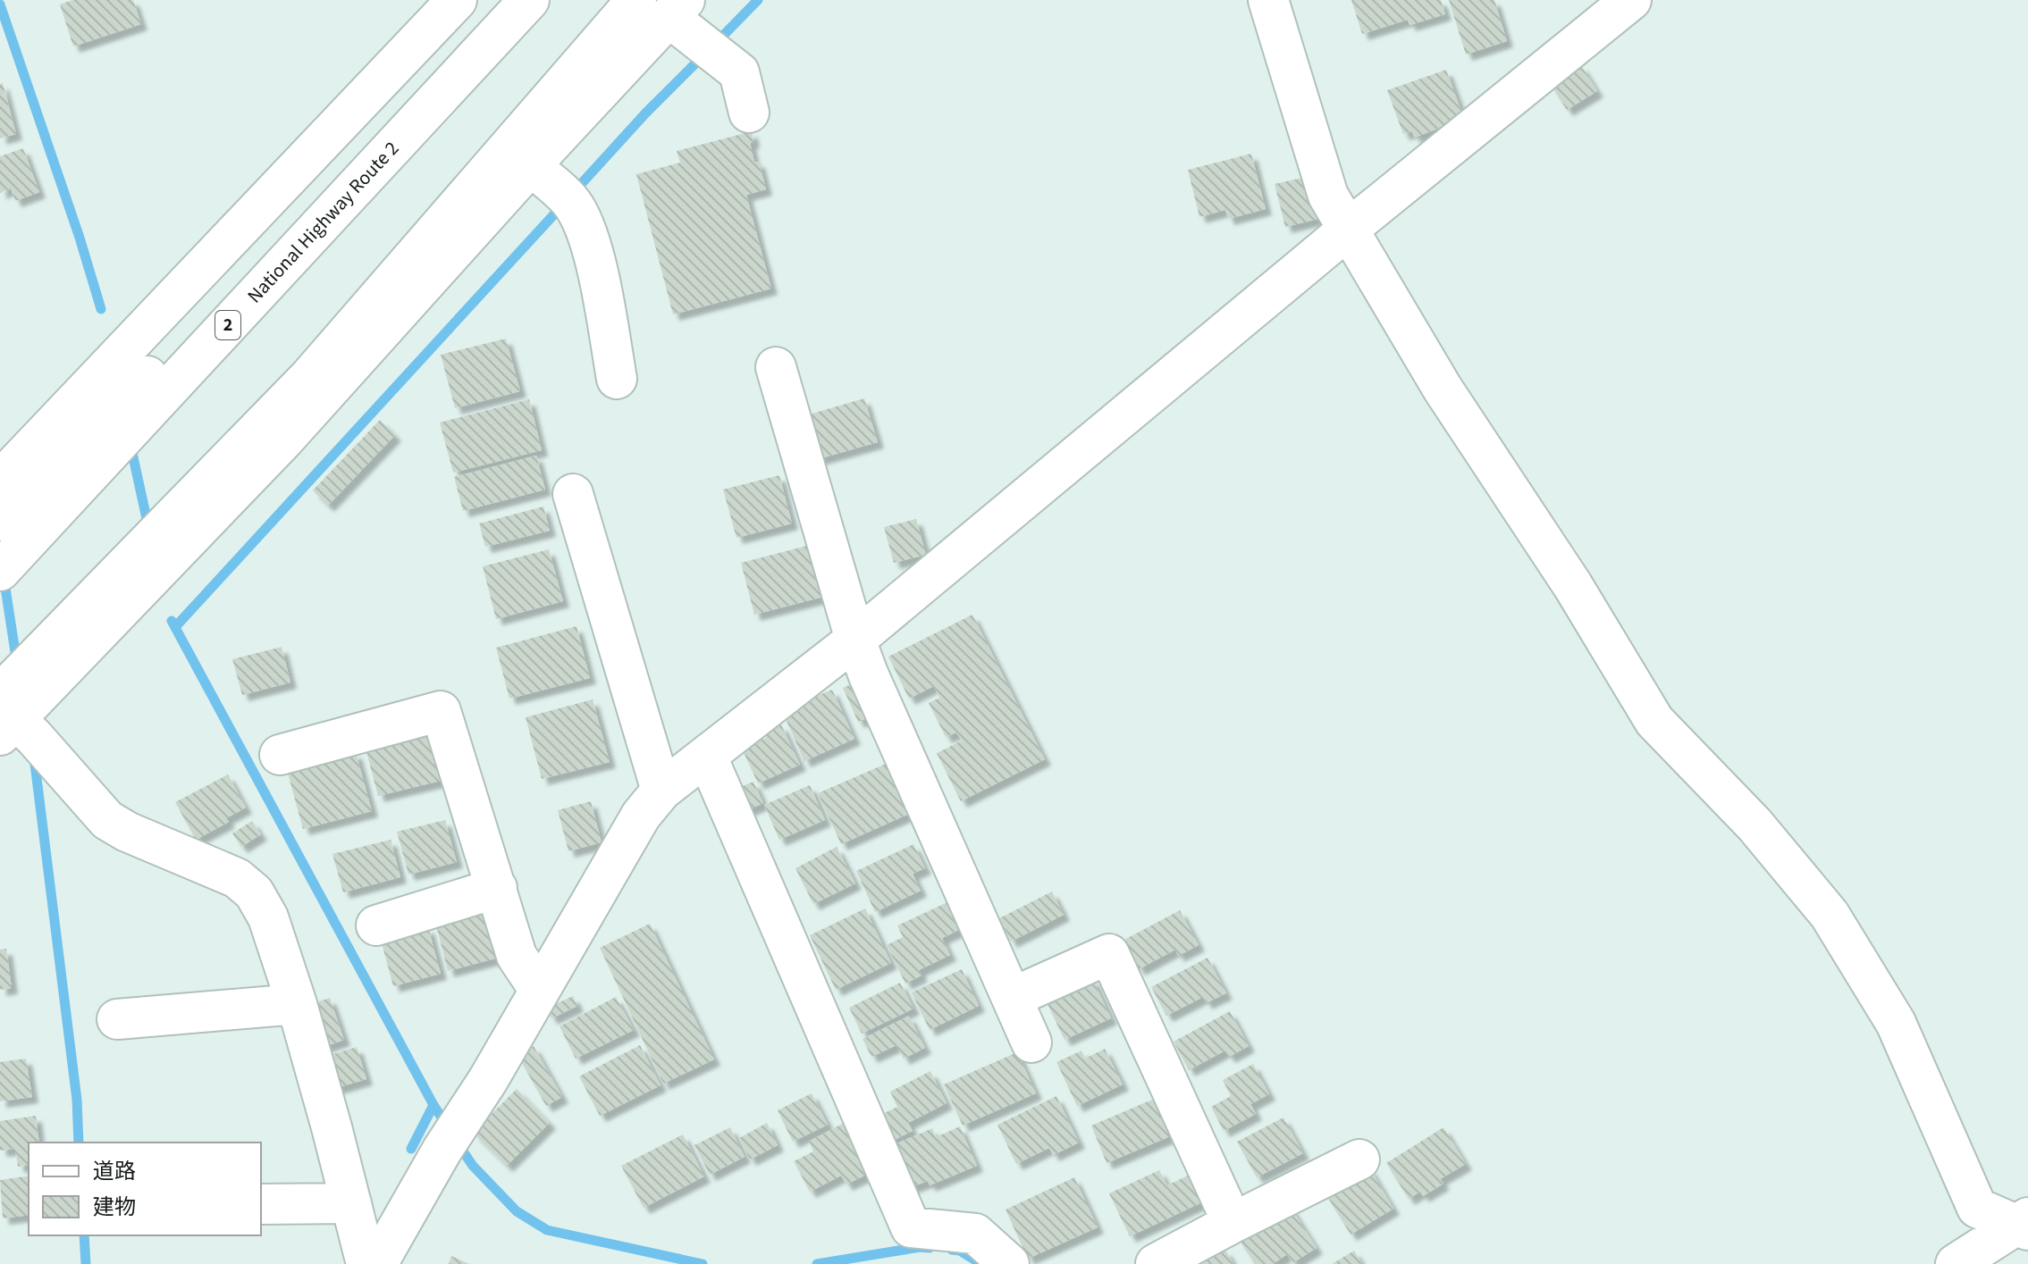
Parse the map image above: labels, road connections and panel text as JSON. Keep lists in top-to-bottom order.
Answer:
{
  "streets": {
    "main road": ["National Highway Route 2", "2"]
  },
  "legend": ["道路", "建物"]
}
